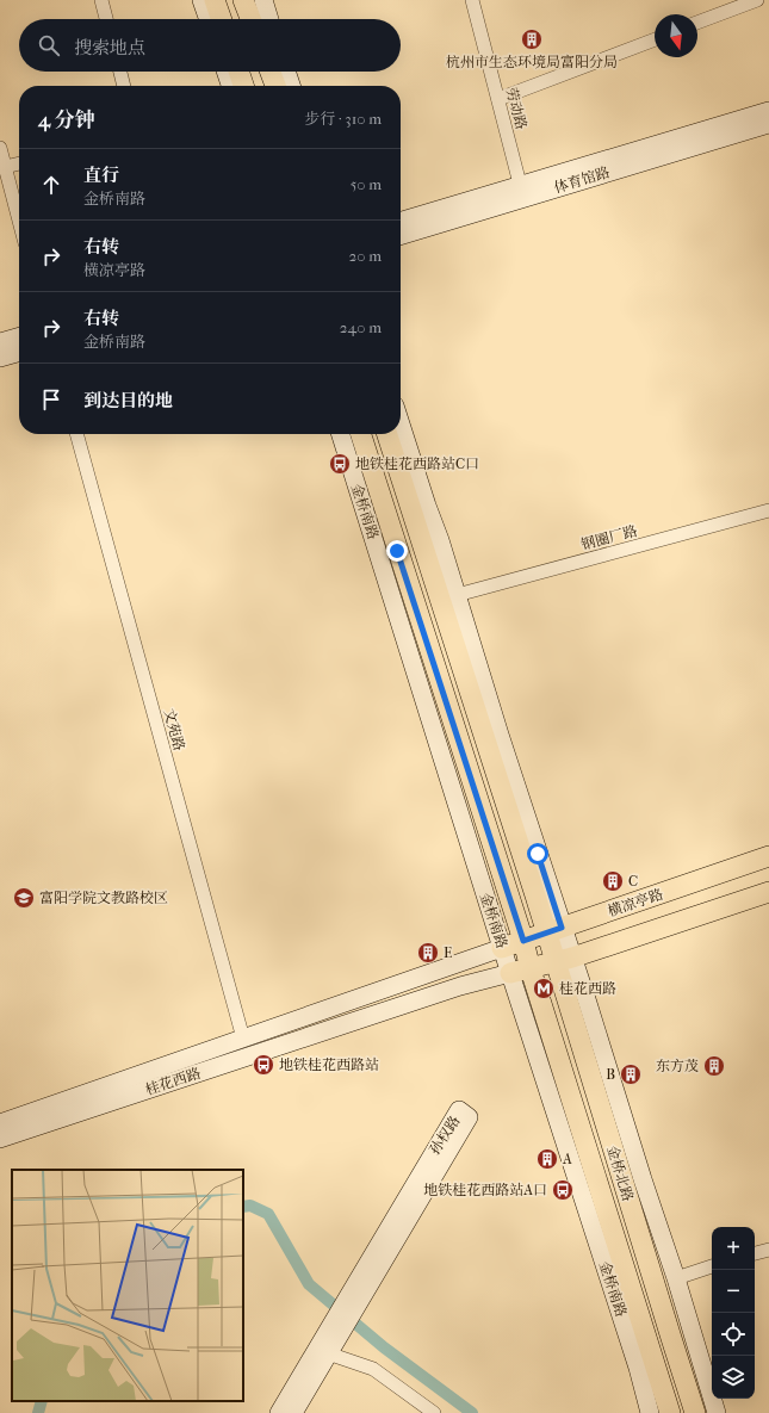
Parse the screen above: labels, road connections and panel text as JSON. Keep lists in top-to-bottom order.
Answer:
{
  "streets": {
    "main road": [
      "体育馆路",
      "金桥南路",
      "横凉亭路",
      "桂花西路",
      "孙权路",
      "金桥北路"
    ],
    "street": ["劳动路", "钢圈厂路", "文苑路"]
  },
  "crossings": [
    ["劳动路", "体育馆路"],
    ["金桥南路", "横凉亭路"],
    ["金桥南路", "桂花西路"],
    ["金桥南路", "金桥北路"],
    ["文苑路", "桂花西路"],
    ["横凉亭路", "桂花西路"],
    ["横凉亭路", "金桥北路"],
    ["桂花西路", "金桥北路"]
  ],
  "places": {
    "building": [
      "杭州市生态环境局富阳分局",
      "C",
      "E",
      "东方茂",
      "B",
      "A"
    ],
    "bus stop": ["地铁桂花西路站C口", "地铁桂花西路站", "地铁桂花西路站A口"],
    "school or university": ["富阳学院文教路校区"],
    "metro station": ["桂花西路"]
  },
  "north": "bottom",
  "page": {
    "search": "搜索地点",
    "heading": ["4 分钟", "步行 · 310 m"],
    "list": [
      ["直行", "金桥南路", "50 m"],
      ["右转", "横凉亭路", "20 m"],
      ["右转", "金桥南路", "240 m"],
      "到达目的地"
    ],
    "map_buttons": ["+", "−"]
  }
}
